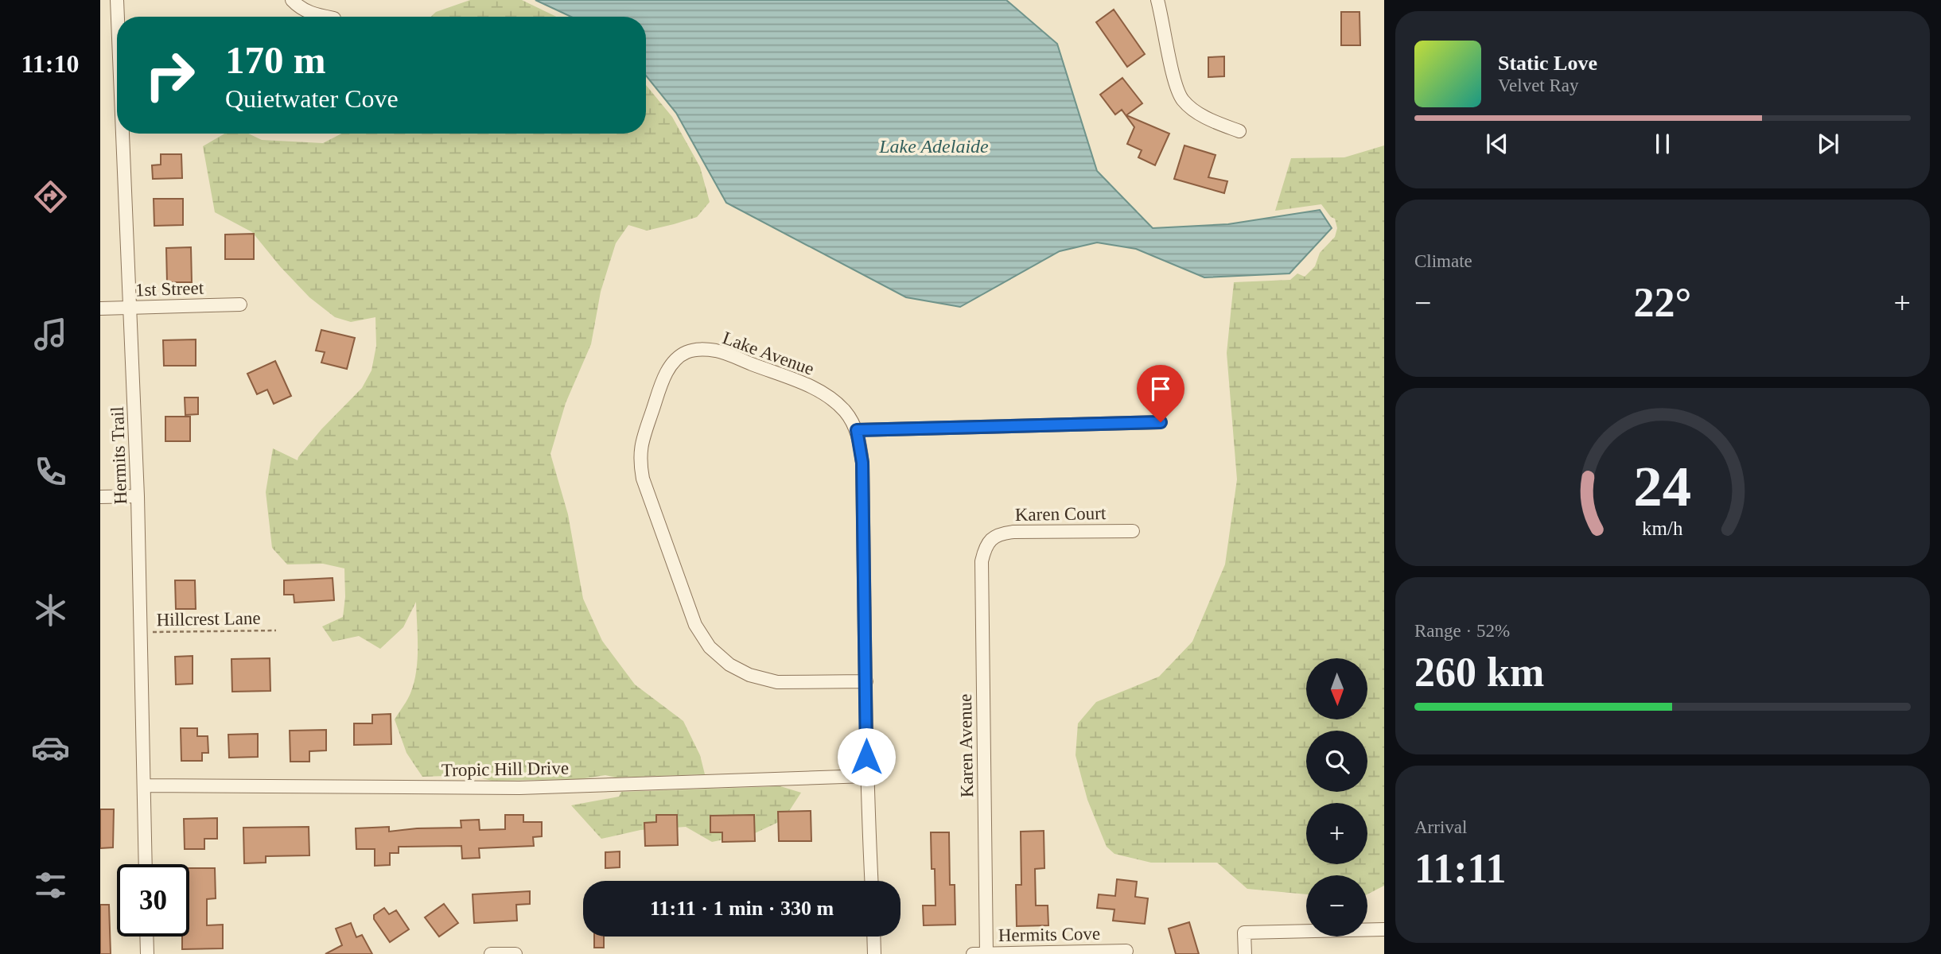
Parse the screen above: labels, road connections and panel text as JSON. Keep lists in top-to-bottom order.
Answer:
{
  "streets": {
    "street": [
      "1st Street",
      "Lake Avenue",
      "Hermits Trail",
      "Karen Court",
      "Karen Avenue",
      "Tropic Hill Drive",
      "Hermits Cove"
    ],
    "path": ["Hillcrest Lane"]
  },
  "crossings": [
    ["1st Street", "Hermits Trail"],
    ["Lake Avenue", "Tropic Hill Drive"],
    ["Hermits Trail", "Hillcrest Lane"],
    ["Hermits Trail", "Tropic Hill Drive"],
    ["Karen Court", "Karen Avenue"],
    ["Karen Avenue", "Hermits Cove"]
  ],
  "water": ["Lake Adelaide"],
  "north": "bottom",
  "page": {
    "tabs": "11:10",
    "turn": ["170 m", "Quietwater Cove"],
    "song": ["Static Love", "Velvet Ray"],
    "tile": [
      "Climate",
      ["Range · 52%", "260 km"],
      ["Arrival", "11:11"]
    ],
    "heat": ["−", "22°", "+"],
    "map_buttons": ["+", "−"],
    "limit": "30",
    "trip": "11:11 · 1 min · 330 m",
    "gauge": ["24", "km/h"]
  }
}
